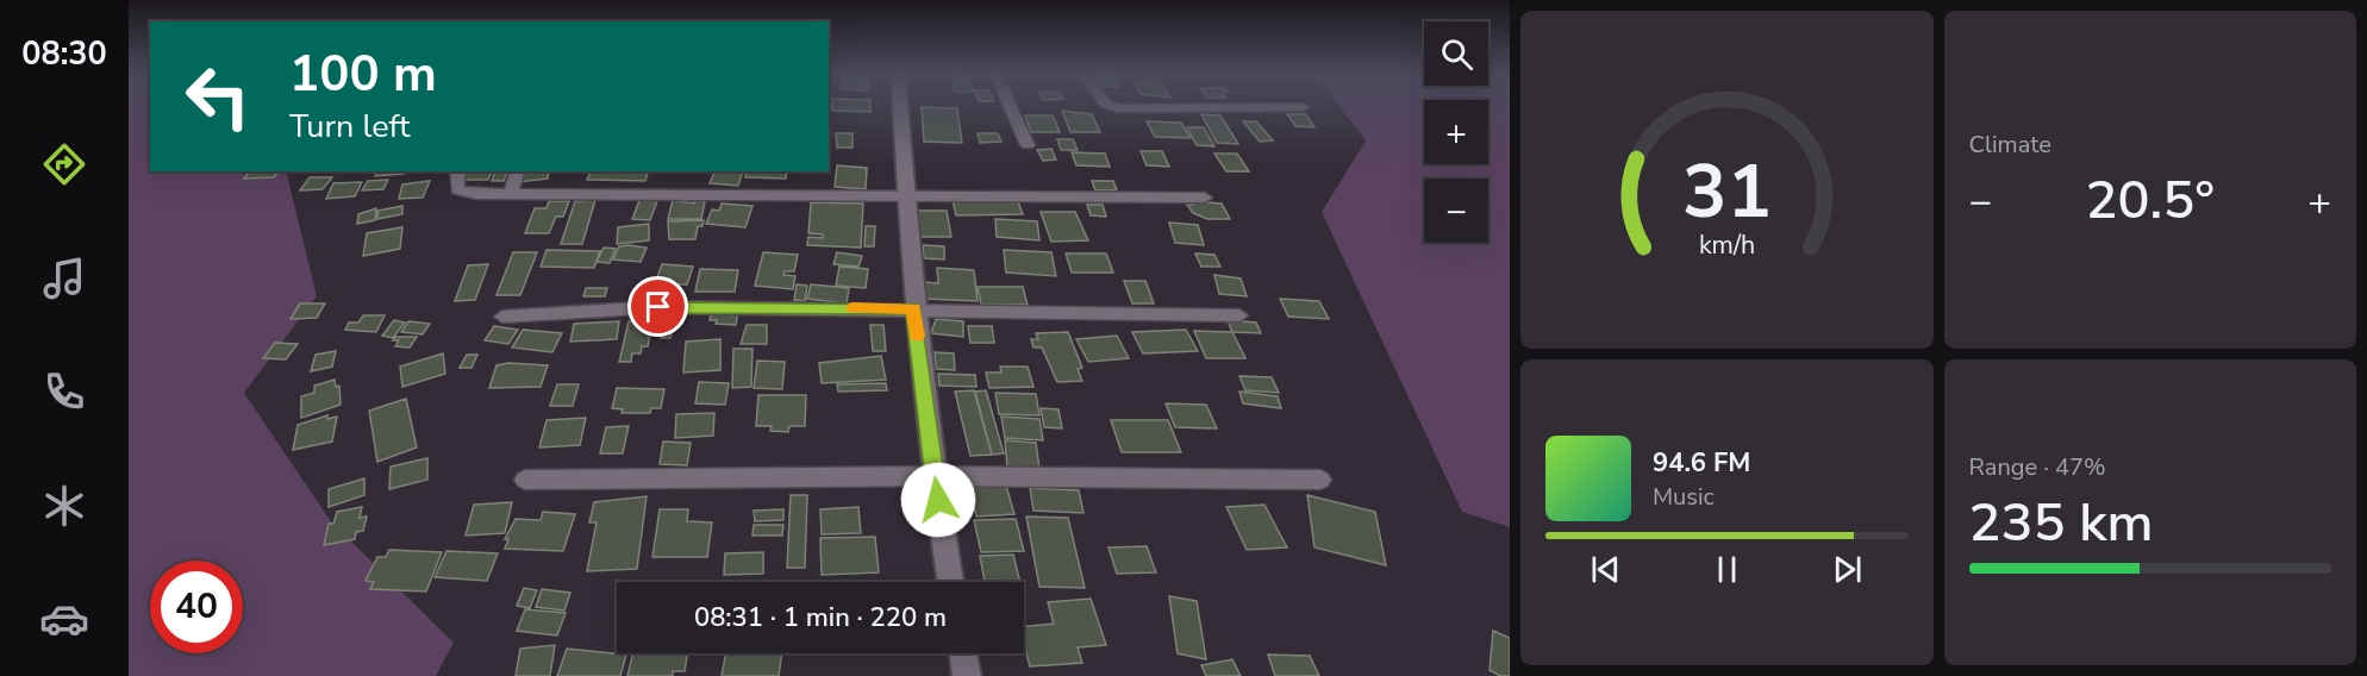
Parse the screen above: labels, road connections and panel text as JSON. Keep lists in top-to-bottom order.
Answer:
{
  "page": {
    "tabs": "08:30",
    "tile": [
      "Climate",
      ["Range · 47%", "235 km"]
    ],
    "map_buttons": ["+", "−"],
    "turn": ["100 m", "Turn left"],
    "heat": ["−", "20.5°", "+"],
    "song": ["94.6 FM", "Music"],
    "limit": "40",
    "trip": "08:31 · 1 min · 220 m",
    "gauge": ["31", "km/h"]
  }
}
